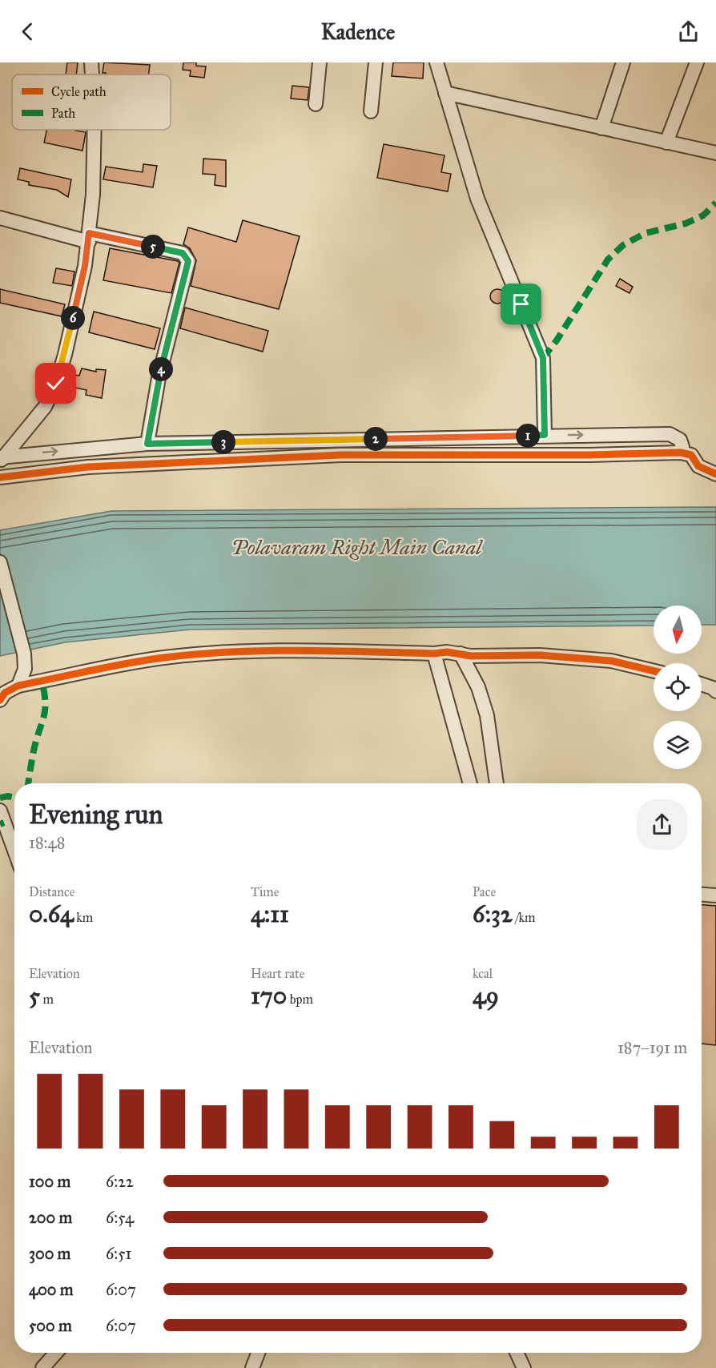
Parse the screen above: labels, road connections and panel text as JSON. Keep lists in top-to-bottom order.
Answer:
{
  "water": ["Polavaram Right Main Canal"],
  "legend": ["Cycle path", "Path"],
  "north": "bottom",
  "page": {
    "header": "Kadence",
    "pins": [
      "5",
      "6",
      "4",
      "1",
      "2",
      "3"
    ],
    "heading": ["Evening run", "18:48"],
    "stats": [
      ["Distance", "0.64 km"],
      ["Time", "4:11"],
      ["Pace", "6:32 /km"],
      ["Elevation", "5 m"],
      ["Heart rate", "170 bpm"],
      ["kcal", "49"]
    ],
    "chart": ["Elevation", "187–191 m"],
    "list": [
      {
        "name": "100 m",
        "note": "6:22"
      },
      {
        "name": "200 m",
        "note": "6:54"
      },
      {
        "name": "300 m",
        "note": "6:51"
      },
      {
        "name": "400 m",
        "note": "6:07"
      },
      {
        "name": "500 m",
        "note": "6:07"
      }
    ]
  }
}
